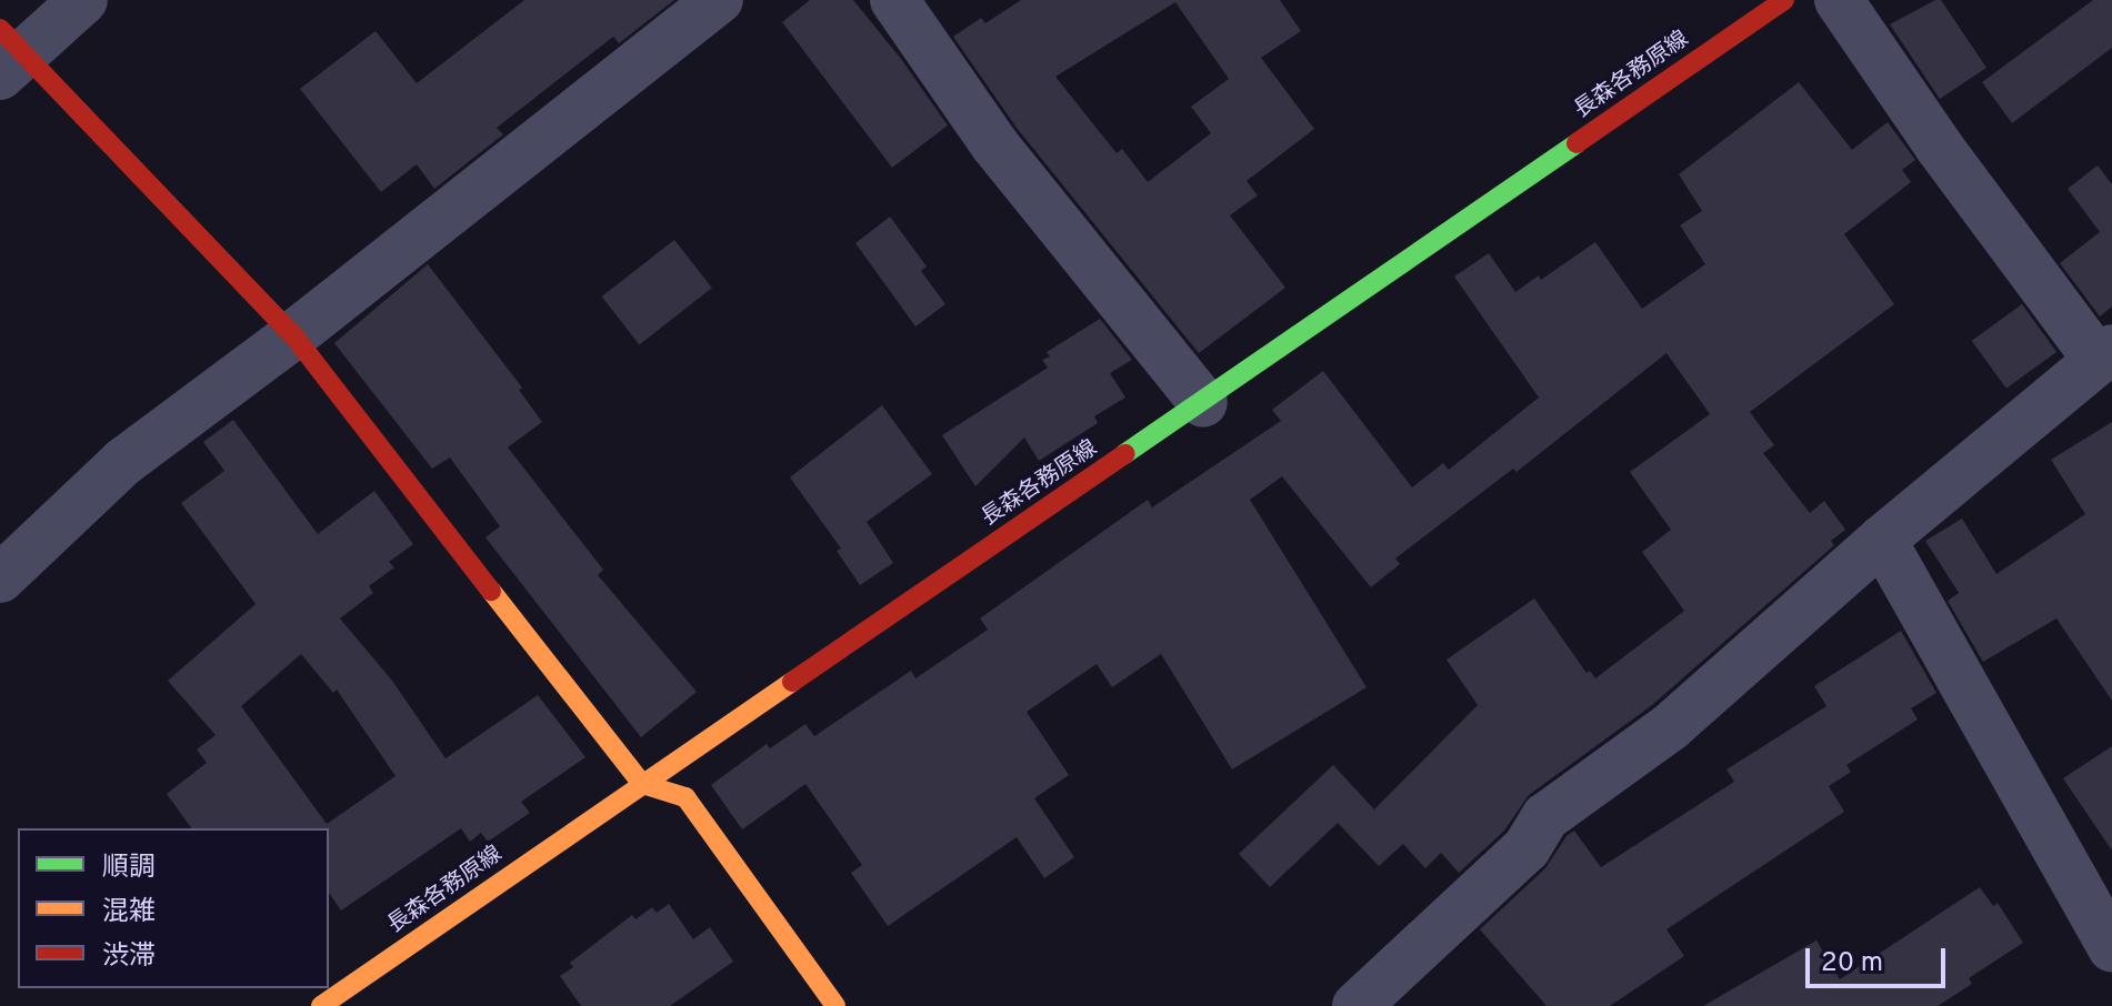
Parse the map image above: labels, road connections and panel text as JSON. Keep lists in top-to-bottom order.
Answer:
{
  "streets": {
    "main road": ["長森各務原線"]
  },
  "legend": ["順調", "混雑", "渋滞"],
  "scale_bar": "20 m"
}
